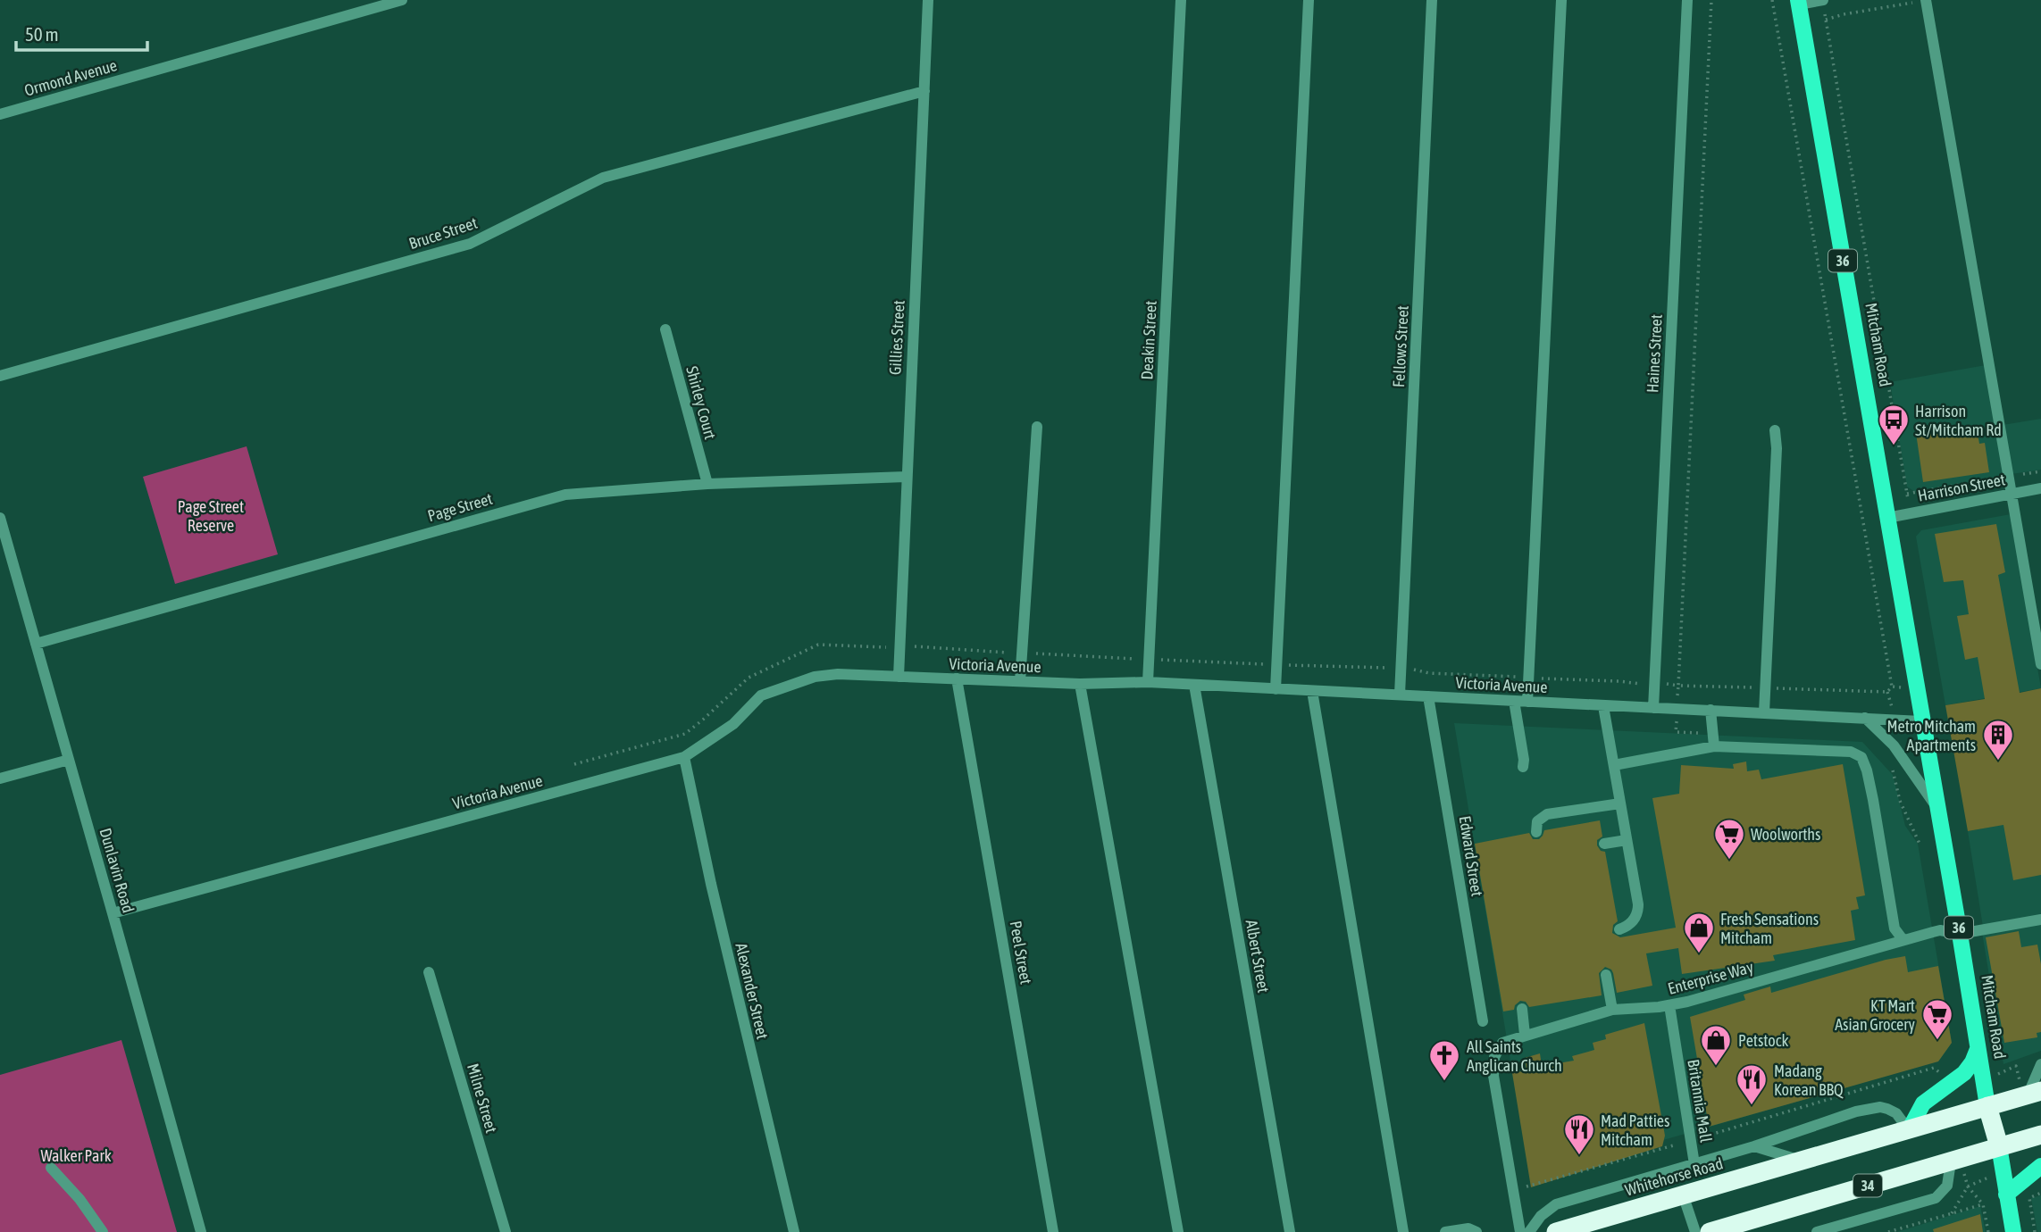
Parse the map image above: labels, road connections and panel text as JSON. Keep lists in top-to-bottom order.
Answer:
{
  "streets": {
    "highway": [
      "36",
      "Mitcham Road",
      "Whitehorse Road",
      "34"
    ],
    "street": [
      "Ormond Avenue",
      "Bruce Street",
      "Gillies Street",
      "Deakin Street",
      "Fellows Street",
      "Haines Street",
      "Shirley Court",
      "Harrison Street",
      "Page Street",
      "Victoria Avenue",
      "Edward Street",
      "Dunlavin Road",
      "Peel Street",
      "Albert Street",
      "Enterprise Way",
      "Alexander Street",
      "Milne Street",
      "Britannia Mall"
    ]
  },
  "crossings": [
    ["Bruce Street", "Gillies Street"],
    ["Gillies Street", "Page Street"],
    ["Gillies Street", "Victoria Avenue"],
    ["Deakin Street", "Victoria Avenue"],
    ["Mitcham Road", "Harrison Street"],
    ["Mitcham Road", "Victoria Avenue"],
    ["Mitcham Road", "Enterprise Way"],
    ["Mitcham Road", "Whitehorse Road"],
    ["Mitcham Road", "34"],
    ["Fellows Street", "Victoria Avenue"],
    ["Haines Street", "Victoria Avenue"],
    ["Shirley Court", "Page Street"],
    ["Page Street", "Dunlavin Road"],
    ["Victoria Avenue", "Edward Street"],
    ["Victoria Avenue", "Dunlavin Road"],
    ["Victoria Avenue", "Peel Street"],
    ["Victoria Avenue", "Albert Street"],
    ["Victoria Avenue", "Alexander Street"],
    ["Enterprise Way", "Britannia Mall"],
    ["Britannia Mall", "Whitehorse Road"]
  ],
  "parks": ["Page Street Reserve", "Walker Park"],
  "places": {
    "bus stop": ["Harrison St/Mitcham Rd"],
    "building": ["Metro Mitcham Apartments"],
    "supermarket": ["Woolworths", "KT Mart Asian Grocery"],
    "shop": ["Fresh Sensations Mitcham", "Petstock"],
    "church": ["All Saints Anglican Church"],
    "restaurant": ["Madang Korean BBQ", "Mad Patties Mitcham"]
  },
  "scale_bar": "50 m"
}
